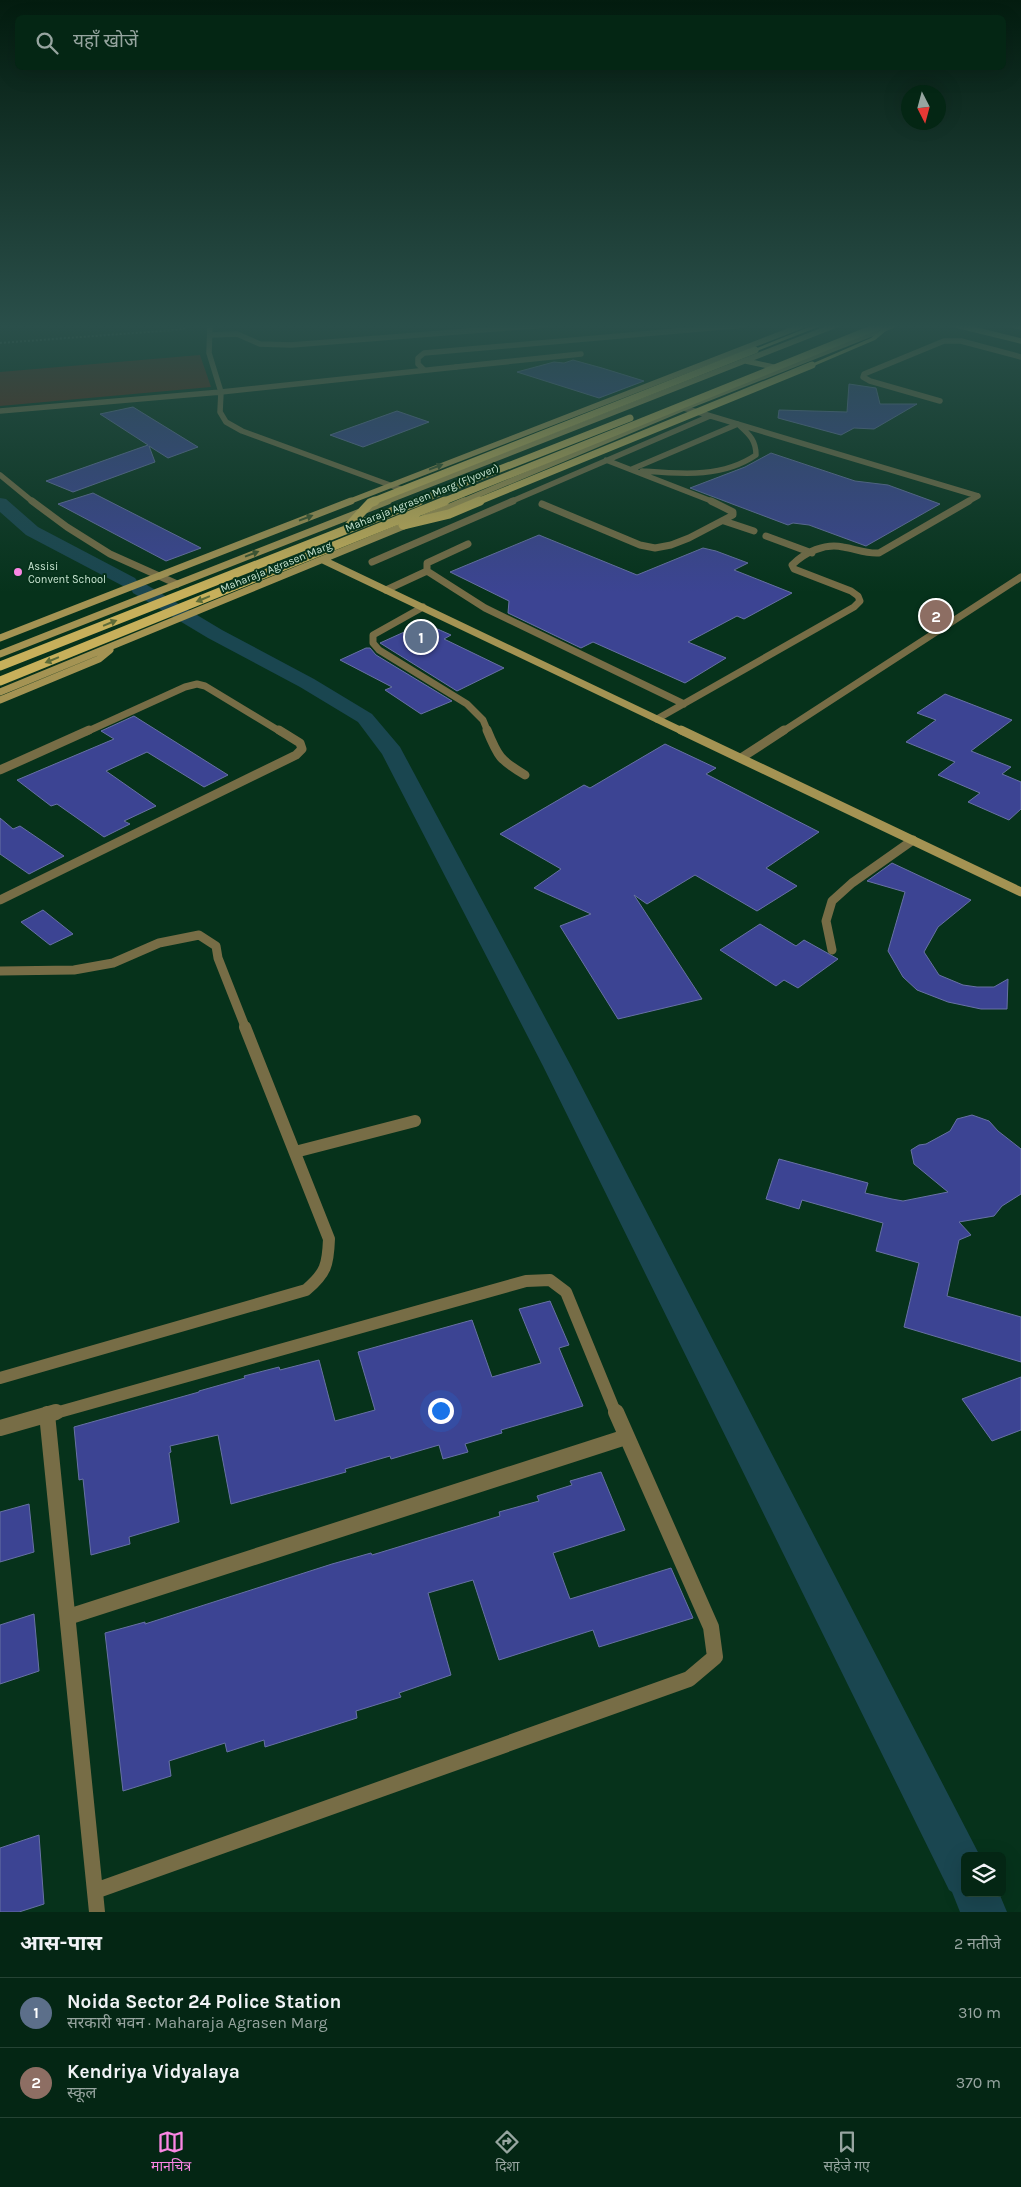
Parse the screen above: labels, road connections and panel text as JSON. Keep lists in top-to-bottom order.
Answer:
{
  "streets": {
    "main road": ["Maharaja Agrasen Marg (Flyover)", "Maharaja Agrasen Marg"]
  },
  "places": ["Assisi Convent School"],
  "north": "bottom",
  "page": {
    "search": "यहाँ खोजें",
    "pins": ["2", "1"],
    "heading": ["आस-पास", "2 नतीजे"],
    "list": [
      {
        "mark": "1",
        "name": "Noida Sector 24 Police Station",
        "note": "सरकारी भवन · Maharaja Agrasen Marg",
        "value": "310 m"
      },
      {
        "mark": "2",
        "name": "Kendriya Vidyalaya",
        "note": "स्कूल",
        "value": "370 m"
      }
    ],
    "nav": ["मानचित्र", "दिशा", "सहेजे गए"]
  }
}
